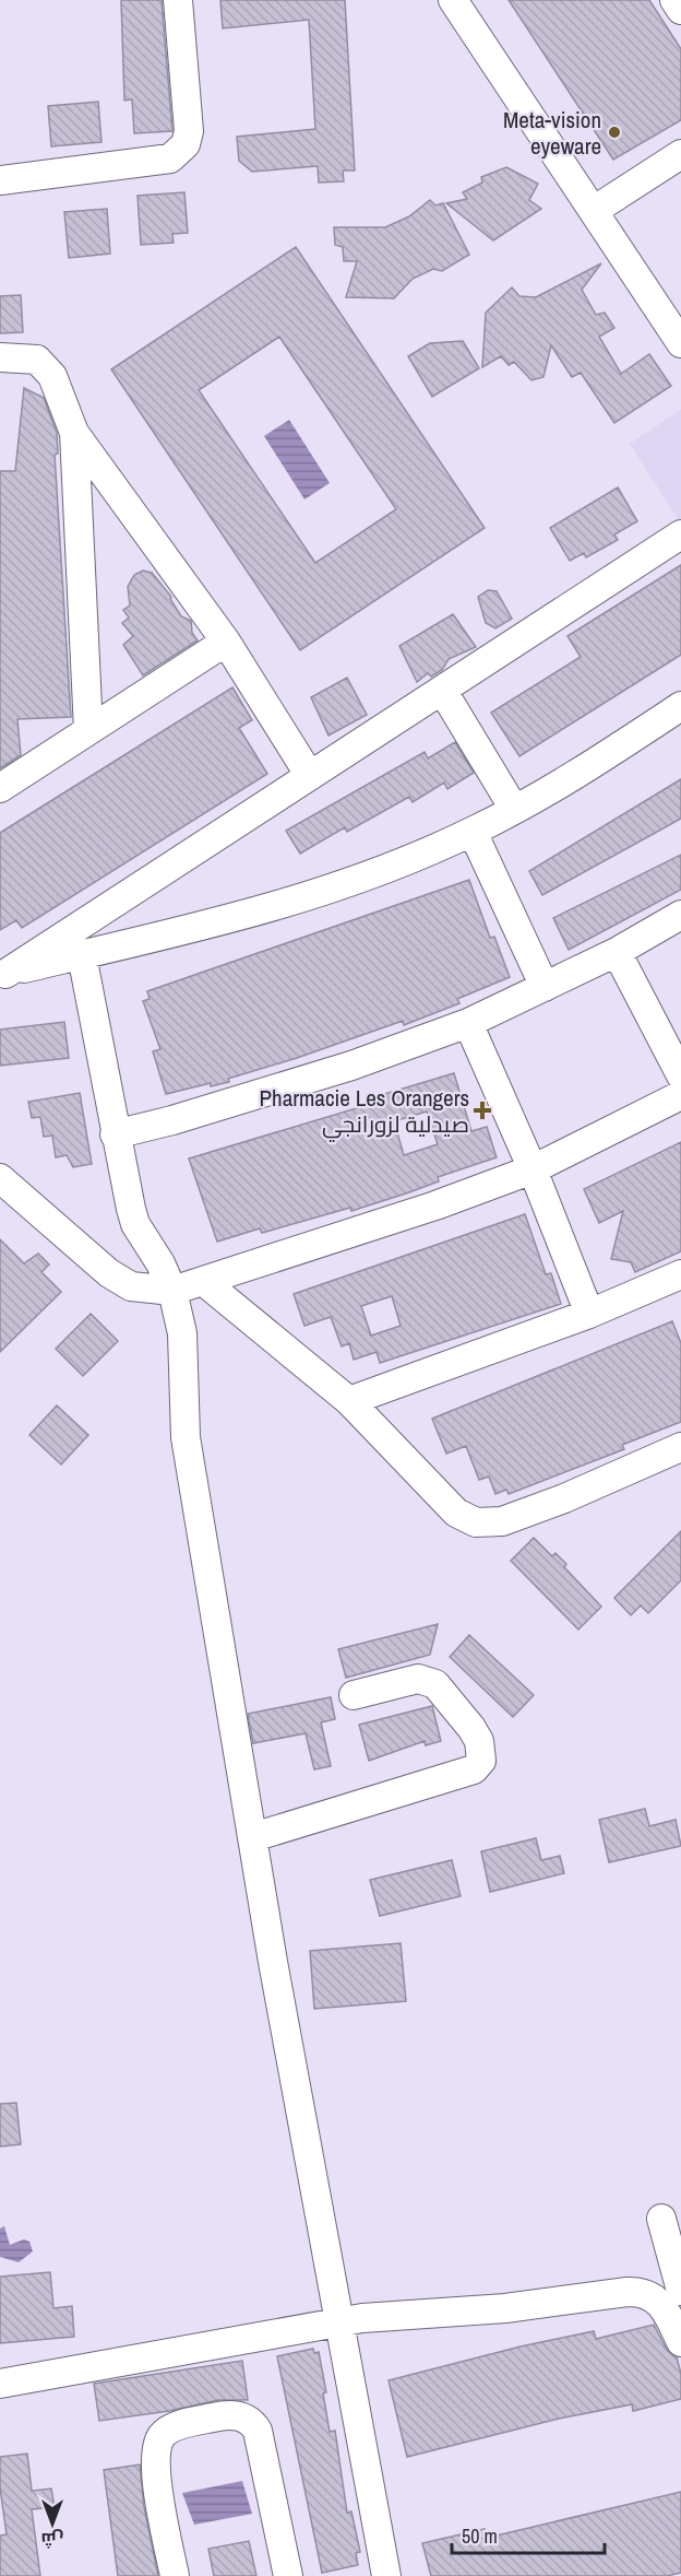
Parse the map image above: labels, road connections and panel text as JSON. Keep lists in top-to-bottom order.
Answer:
{
  "places": {
    "other": ["Meta-vision eyeware"],
    "health": ["Pharmacie Les Orangers صيدلية لزورانجي"]
  },
  "scale_bar": "50 m",
  "north": "bottom"
}
